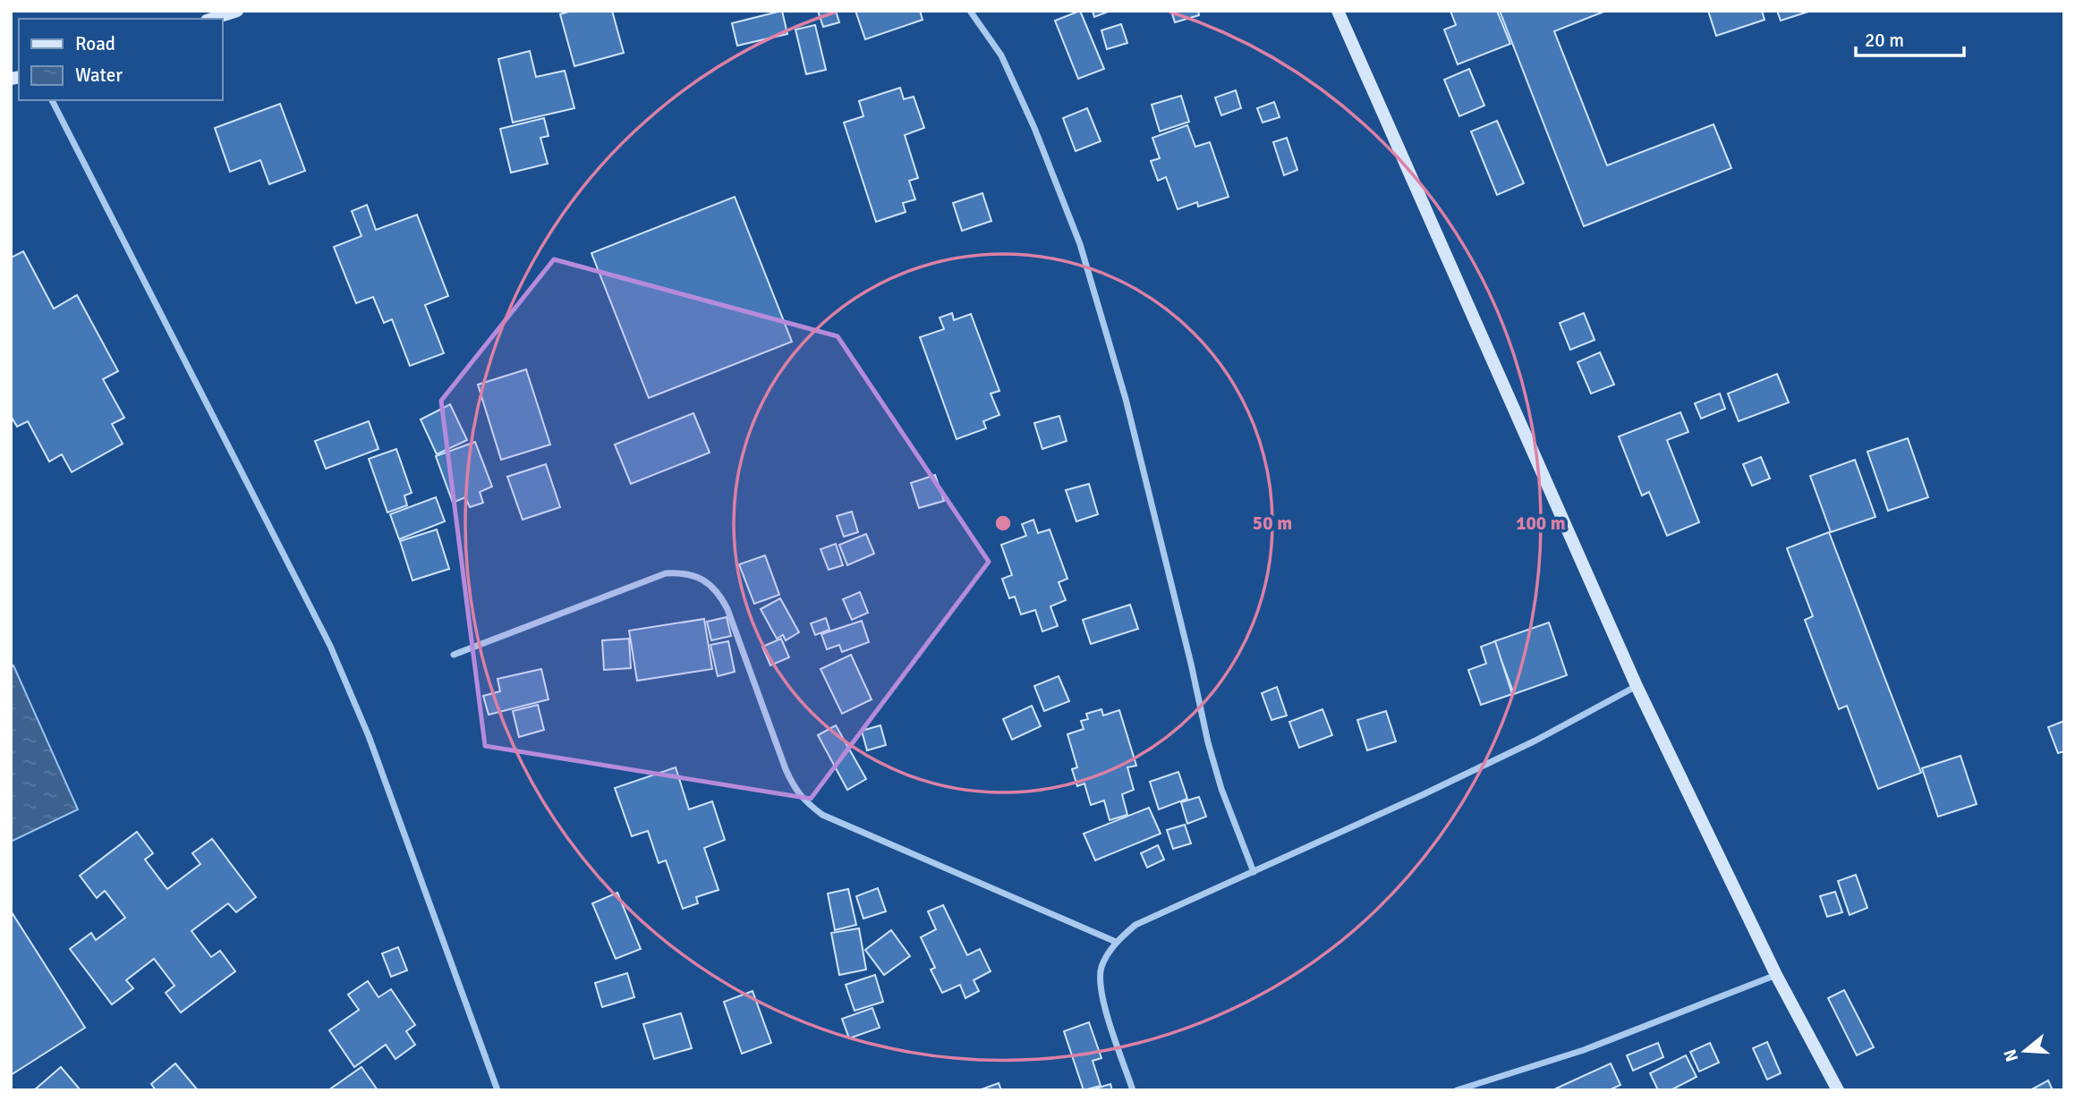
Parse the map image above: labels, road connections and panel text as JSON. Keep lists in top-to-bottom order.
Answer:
{
  "legend": ["Road", "Water"],
  "scale_bar": "20 m",
  "north": "left",
  "rings": ["50 m", "100 m"]
}
